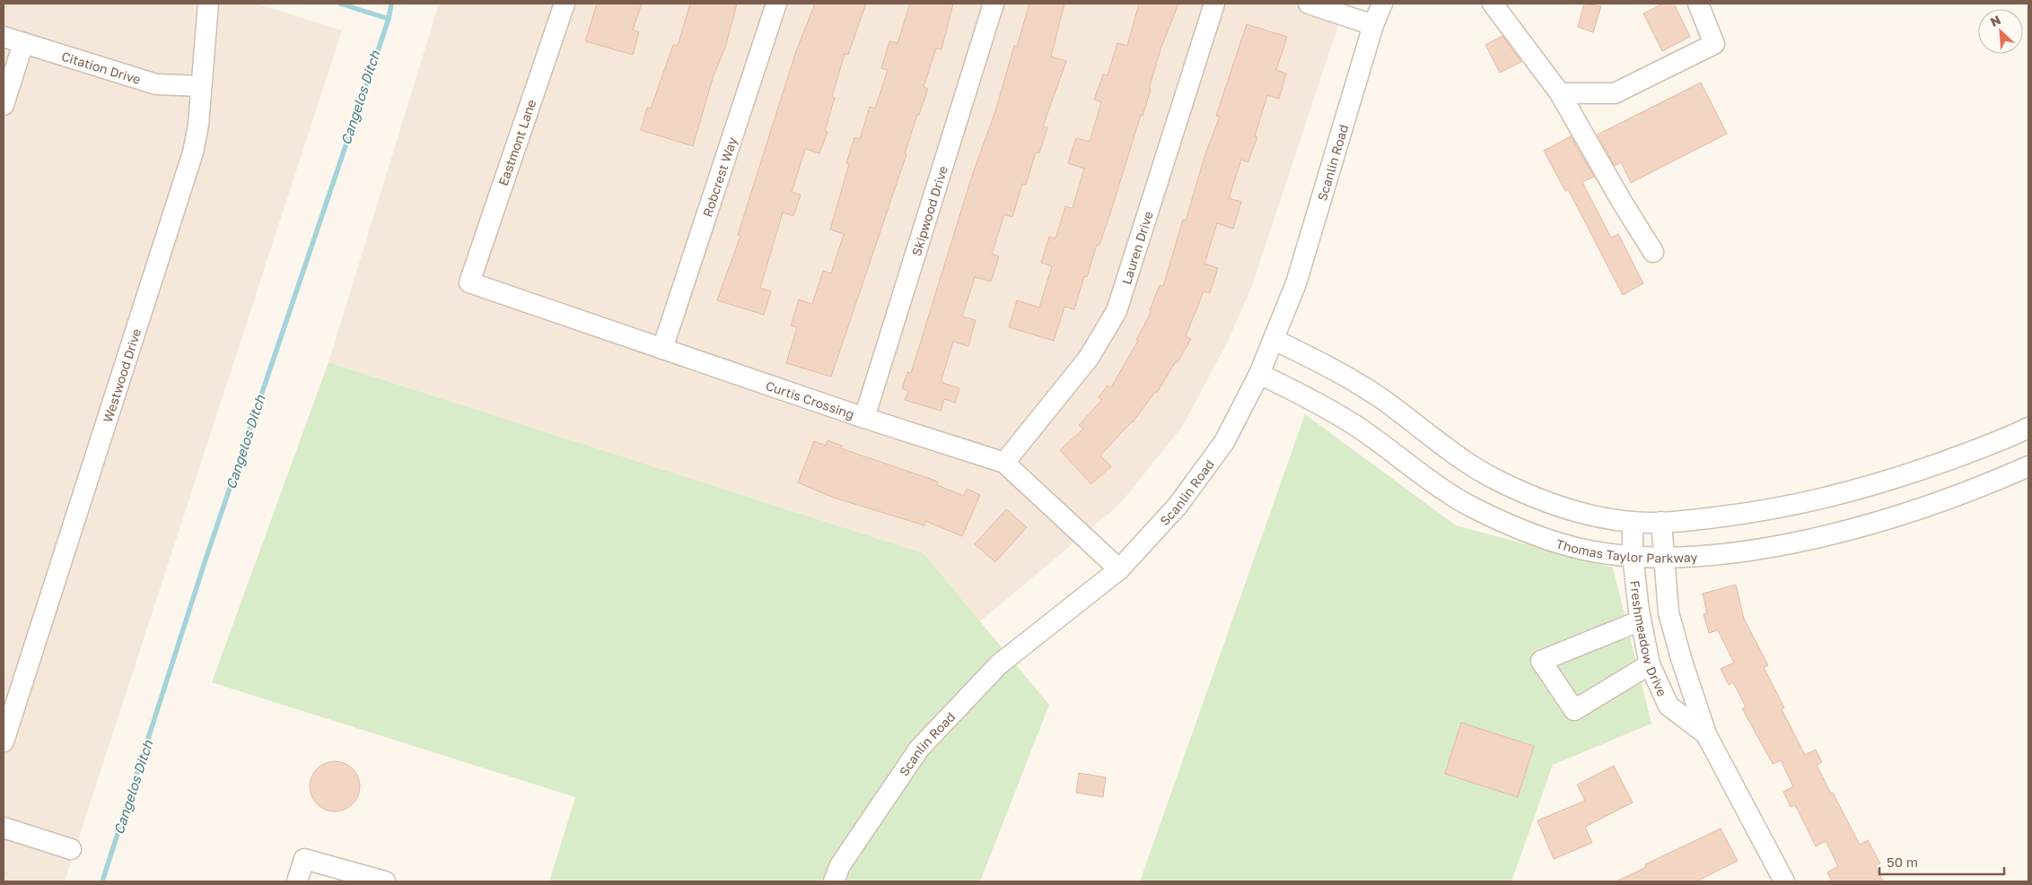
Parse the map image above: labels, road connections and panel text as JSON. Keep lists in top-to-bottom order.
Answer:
{
  "streets": {
    "street": [
      "Citation Drive",
      "Eastmont Lane",
      "Scanlin Road",
      "Robcrest Way",
      "Skipwood Drive",
      "Lauren Drive",
      "Westwood Drive",
      "Curtis Crossing",
      "Thomas Taylor Parkway",
      "Freshmeadow Drive"
    ]
  },
  "crossings": [
    ["Citation Drive", "Westwood Drive"],
    ["Eastmont Lane", "Curtis Crossing"],
    ["Scanlin Road", "Curtis Crossing"],
    ["Scanlin Road", "Thomas Taylor Parkway"],
    ["Robcrest Way", "Curtis Crossing"],
    ["Skipwood Drive", "Curtis Crossing"],
    ["Lauren Drive", "Curtis Crossing"],
    ["Thomas Taylor Parkway", "Freshmeadow Drive"]
  ],
  "water": ["Cangelos Ditch"],
  "scale_bar": "50 m",
  "north": "top left"
}
